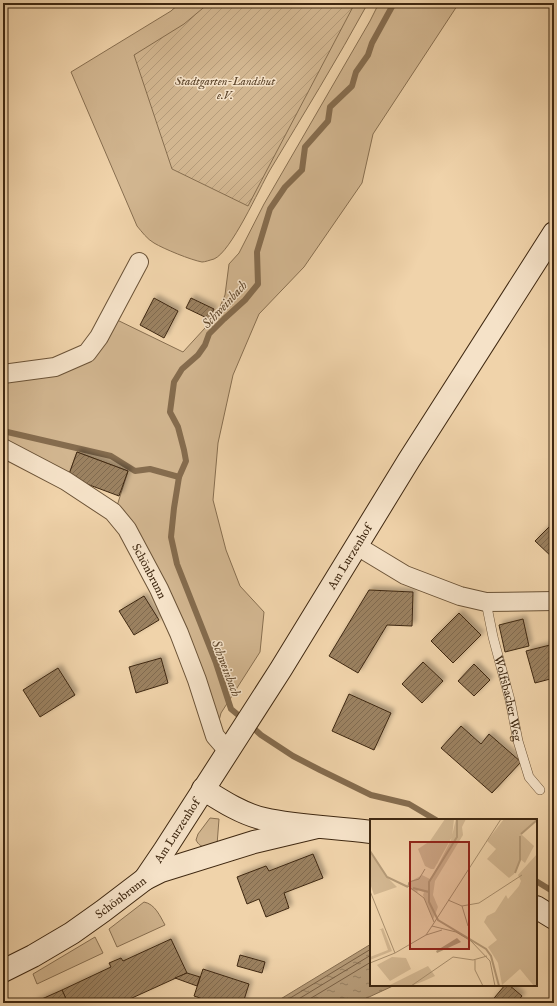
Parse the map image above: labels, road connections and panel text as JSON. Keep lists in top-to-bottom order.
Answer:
{
  "streets": {
    "main road": ["Am Lurzenhof", "Schönbrunn"],
    "lane": ["Wolfsbacher Weg"]
  },
  "crossings": [
    ["Am Lurzenhof", "Schönbrunn"]
  ],
  "water": ["Schweinbach"],
  "parks": ["Stadtgarten-Landshut e.V."]
}
